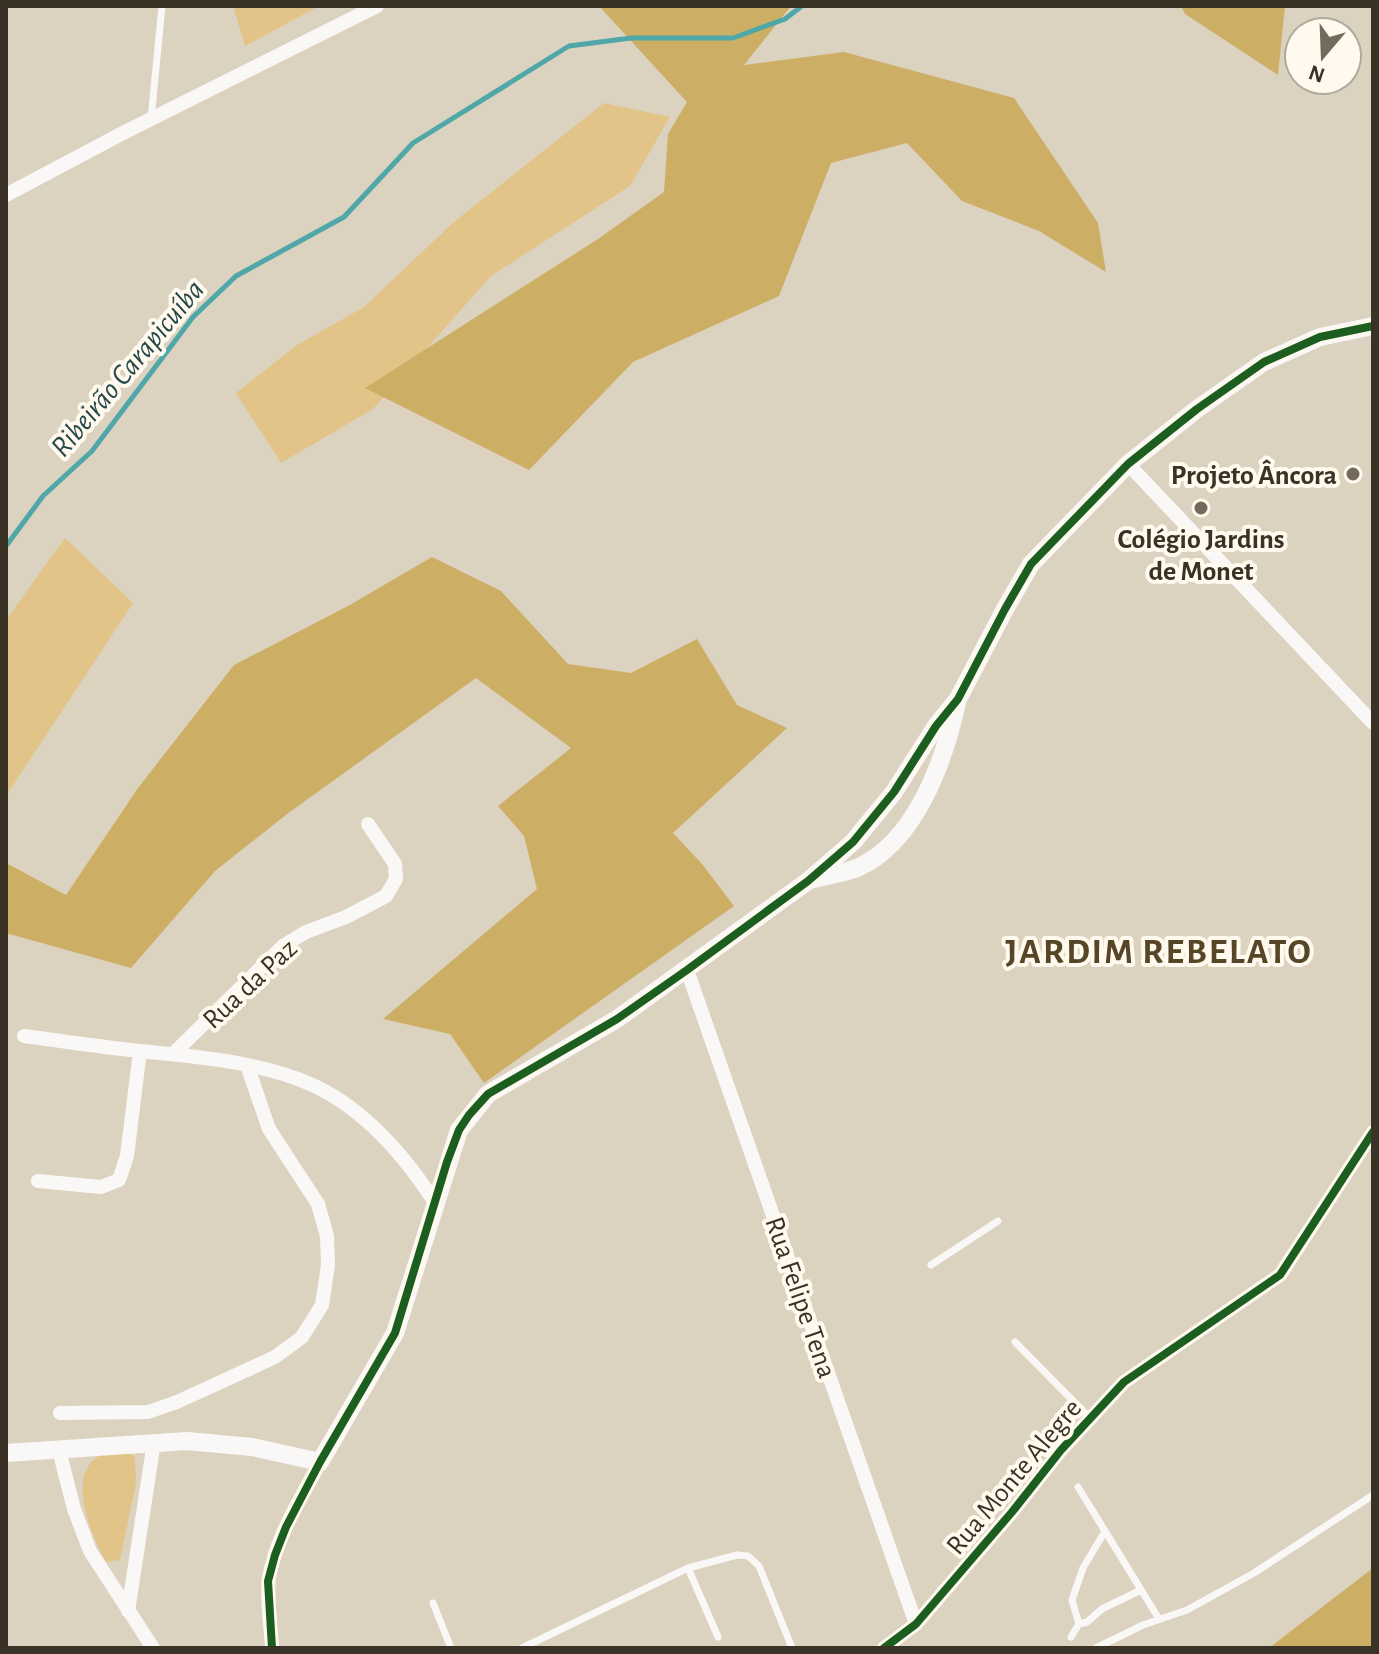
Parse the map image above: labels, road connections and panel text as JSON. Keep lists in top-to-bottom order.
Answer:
{
  "streets": {
    "street": ["Rua da Paz", "Rua Felipe Tena", "Rua Monte Alegre"]
  },
  "crossings": [
    ["Rua Felipe Tena", "Rua Monte Alegre"]
  ],
  "districts": ["JARDIM REBELATO"],
  "water": ["Ribeirão Carapicuíba"],
  "places": ["Projeto Âncora", "Colégio Jardins de Monet"],
  "north": "bottom"
}
